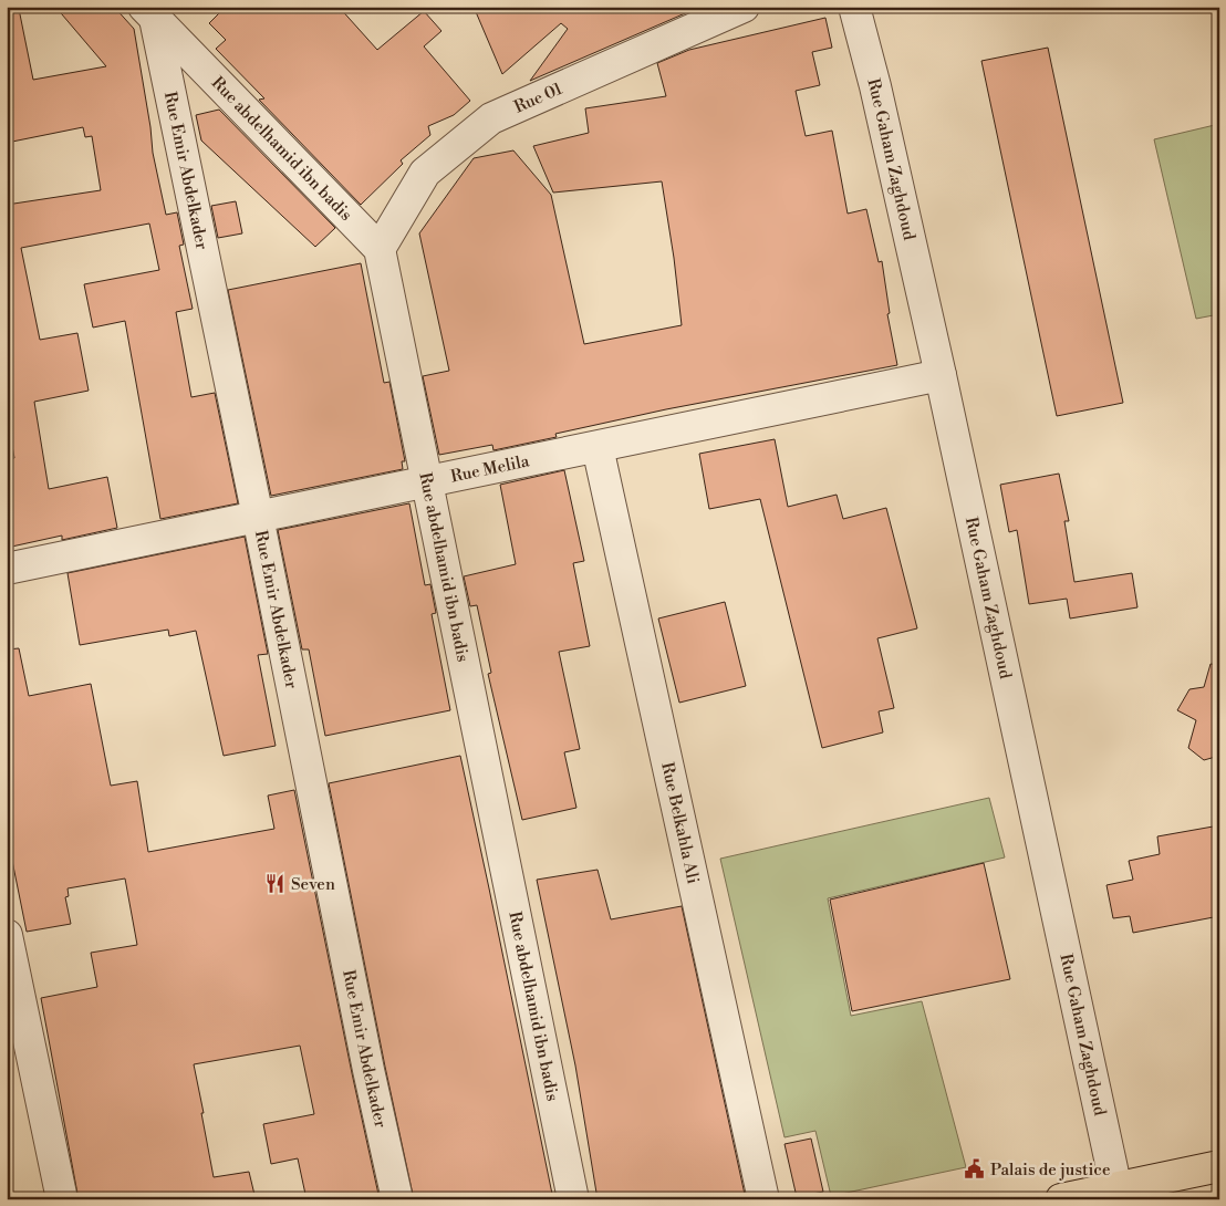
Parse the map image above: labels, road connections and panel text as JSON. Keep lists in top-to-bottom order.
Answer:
{
  "streets": {
    "street": [
      "Rue 01",
      "Rue abdelhamid ibn badis",
      "Rue Gaham Zaghdoud",
      "Rue Emir Abdelkader",
      "Rue Melila",
      "Rue Belkahla Ali"
    ]
  },
  "crossings": [
    ["Rue 01", "Rue abdelhamid ibn badis"],
    ["Rue abdelhamid ibn badis", "Rue Emir Abdelkader"],
    ["Rue abdelhamid ibn badis", "Rue Melila"],
    ["Rue Gaham Zaghdoud", "Rue Melila"],
    ["Rue Emir Abdelkader", "Rue Melila"],
    ["Rue Melila", "Rue Belkahla Ali"]
  ],
  "places": {
    "restaurant": ["Seven"],
    "public building": ["Palais de justice"]
  }
}
